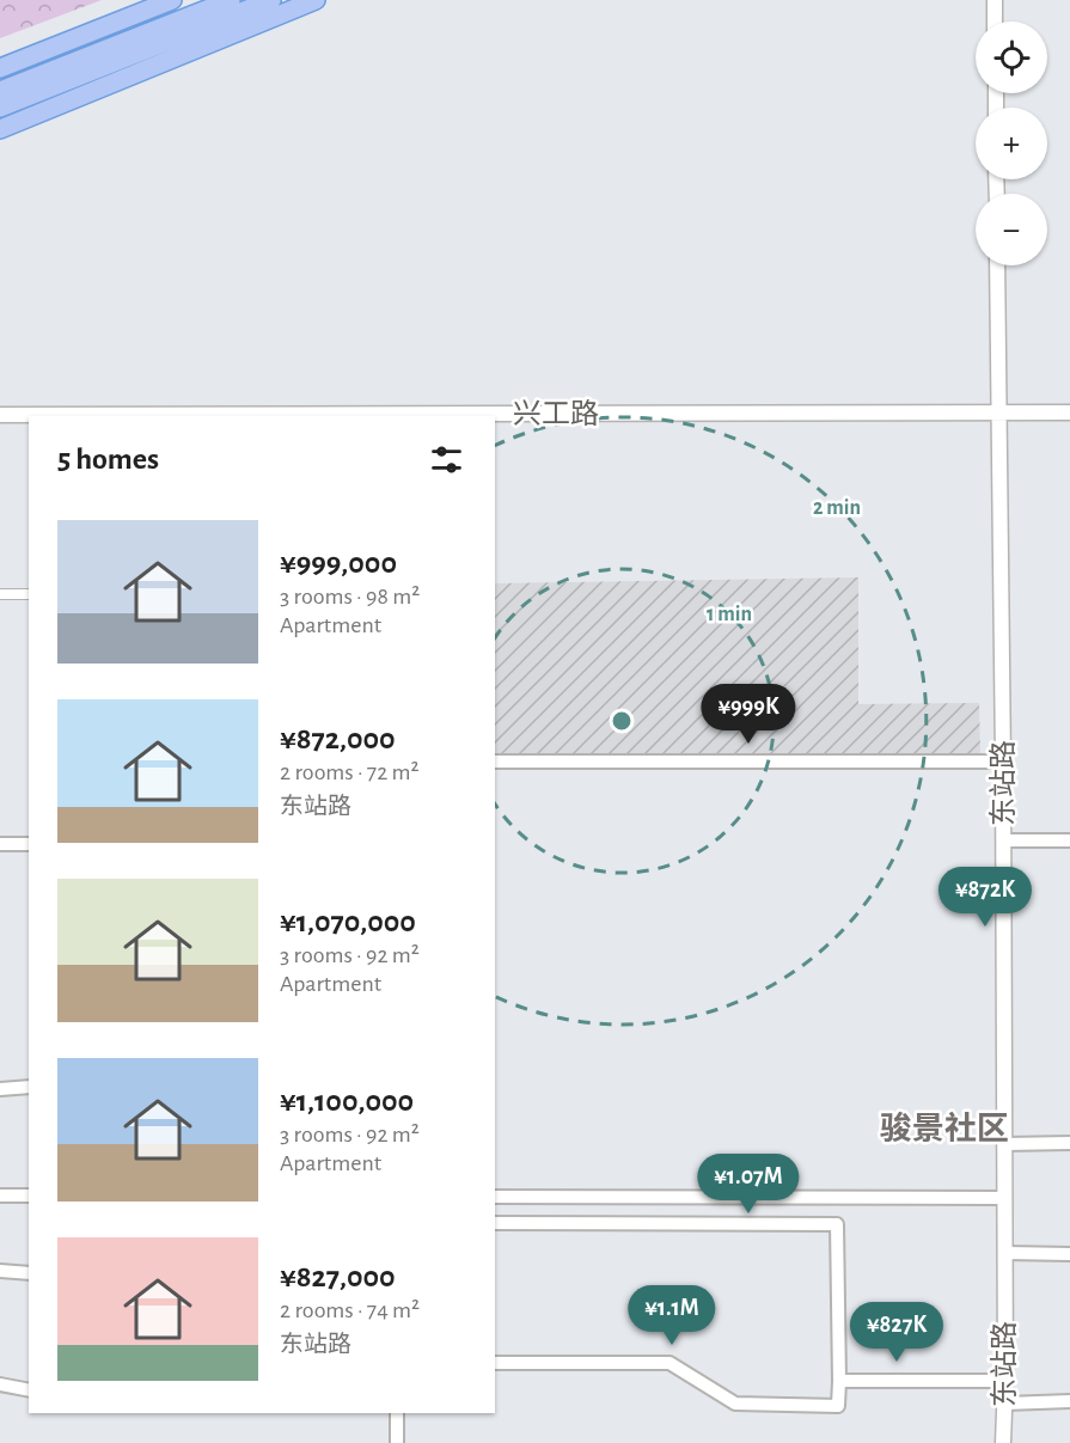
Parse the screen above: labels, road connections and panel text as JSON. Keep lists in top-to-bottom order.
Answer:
{
  "streets": {
    "street": ["兴工路", "东站路"]
  },
  "crossings": [
    ["兴工路", "东站路"]
  ],
  "districts": ["骏景社区"],
  "page": {
    "map_buttons": ["+", "−"],
    "heading": "5 homes",
    "list": [
      {
        "name": "¥999,000",
        "note": "3 rooms · 98 m² · Apartment"
      },
      {
        "name": "¥872,000",
        "note": "2 rooms · 72 m² · 东站路"
      },
      {
        "name": "¥1,070,000",
        "note": "3 rooms · 92 m² · Apartment"
      },
      {
        "name": "¥1,100,000",
        "note": "3 rooms · 92 m² · Apartment"
      },
      {
        "name": "¥827,000",
        "note": "2 rooms · 74 m² · 东站路"
      }
    ],
    "price": [
      "¥999K",
      "¥872K",
      "¥1.07M",
      "¥1.1M",
      "¥827K"
    ]
  },
  "rings": ["2 min", "1 min"]
}
